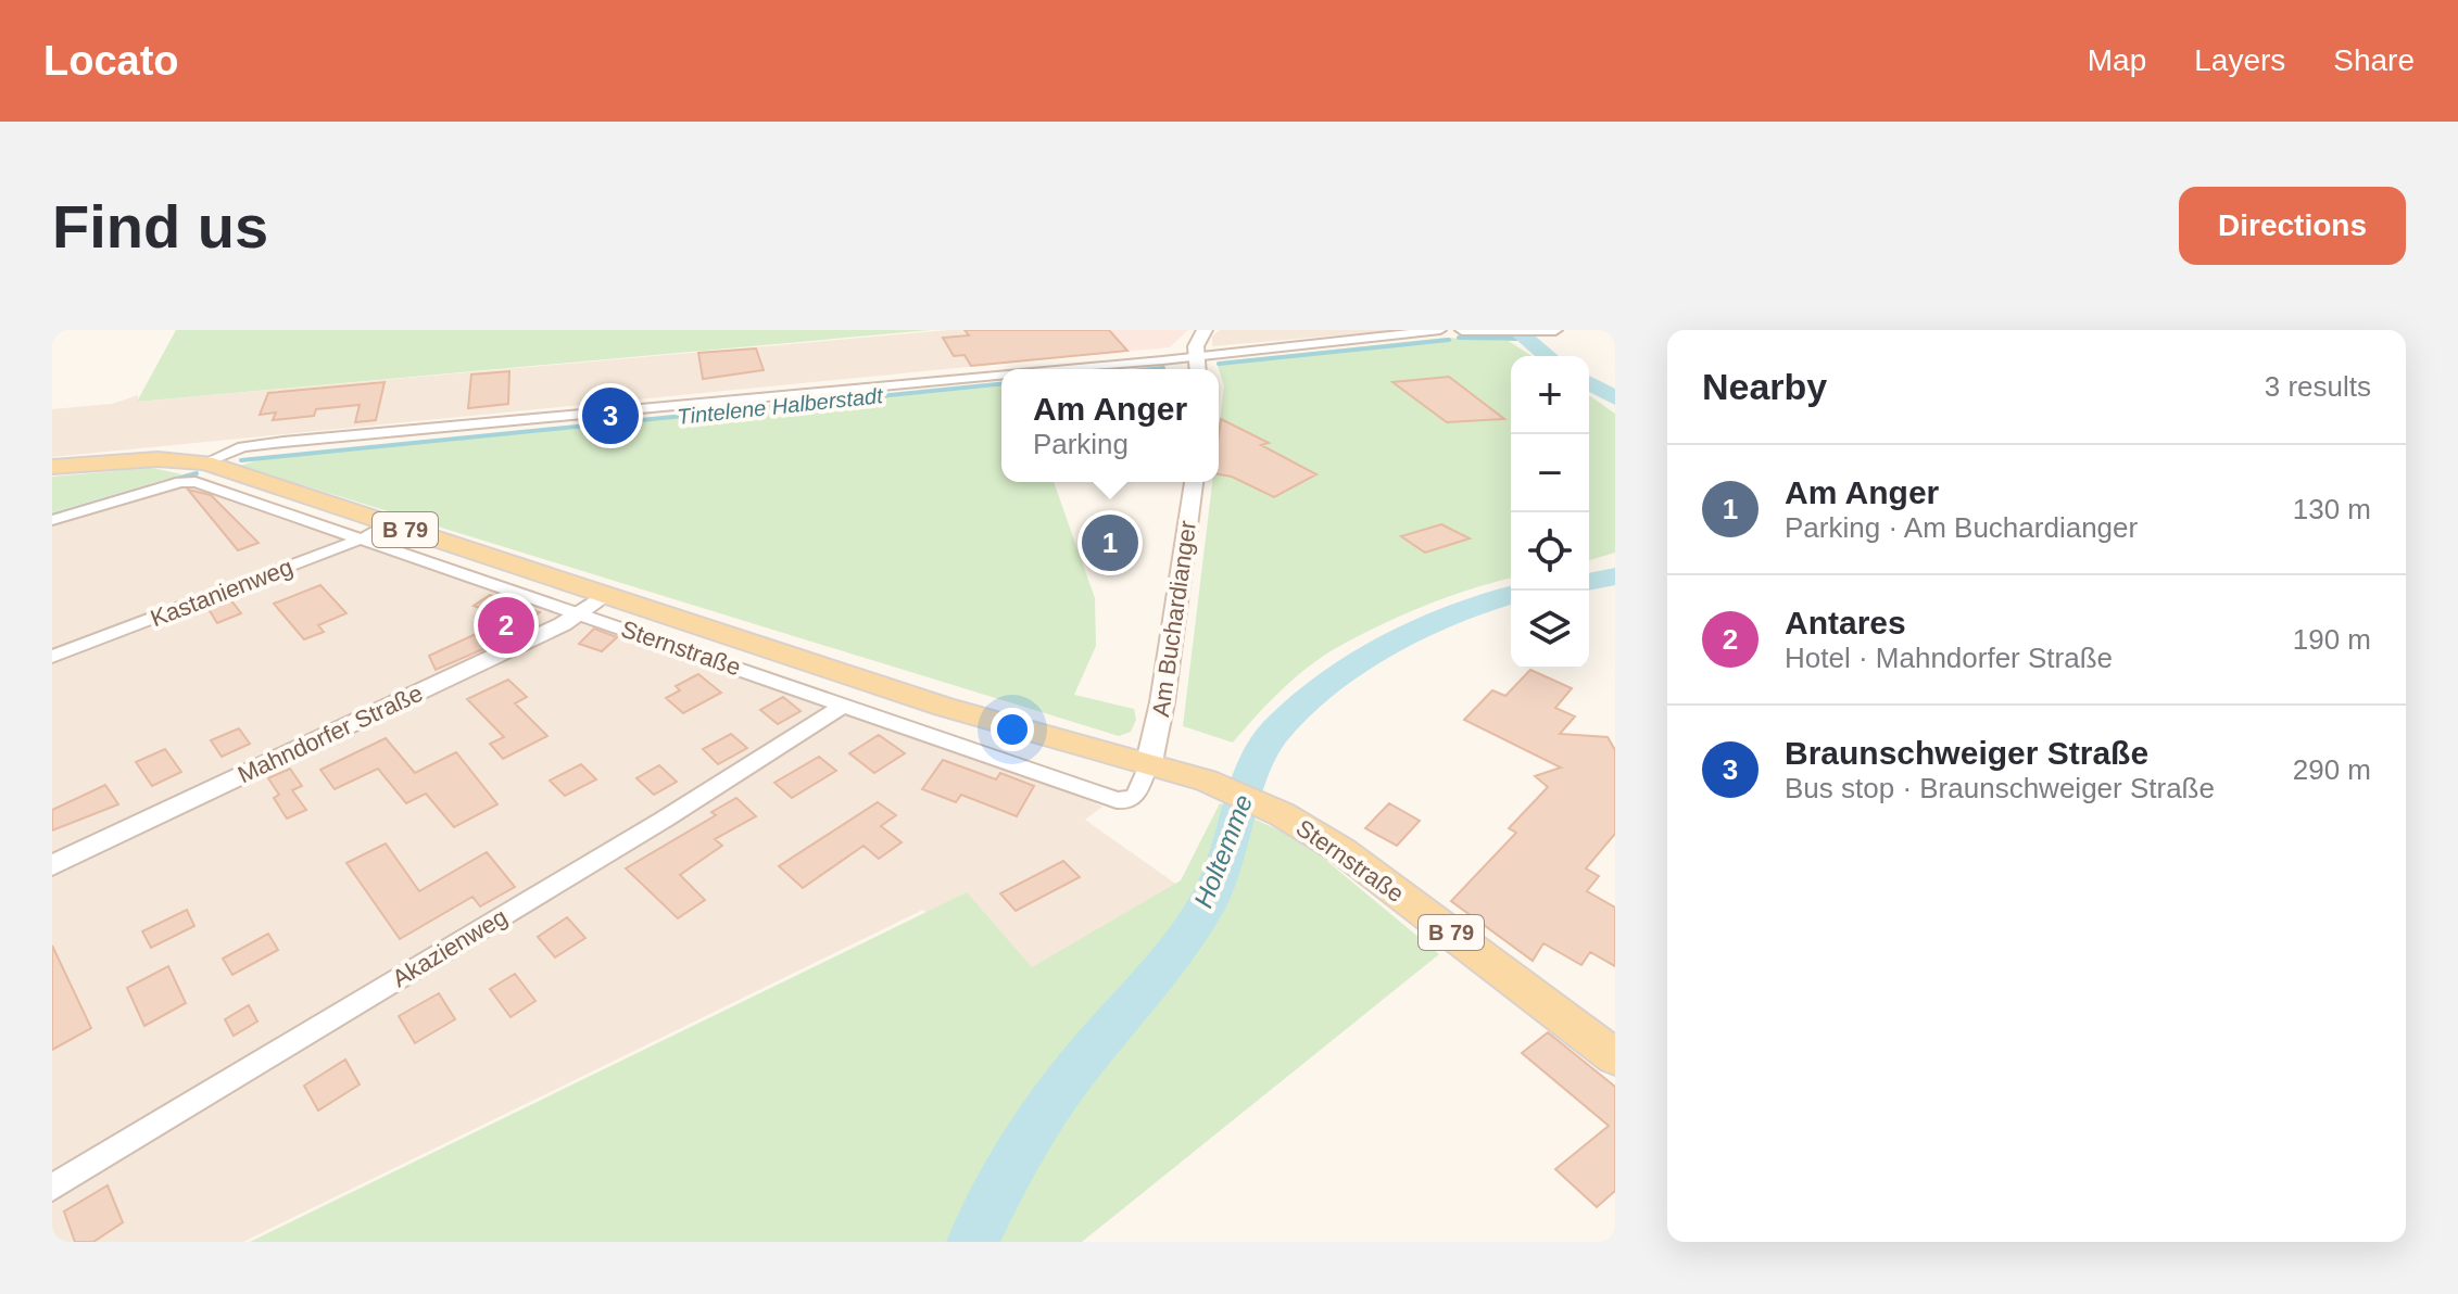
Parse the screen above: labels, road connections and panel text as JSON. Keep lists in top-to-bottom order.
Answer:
{
  "streets": {
    "main road": ["B 79", "Am Buchardianger", "Sternstraße"],
    "street": ["Kastanienweg", "Mahndorfer Straße", "Akazienweg"]
  },
  "crossings": [
    ["B 79", "Sternstraße"],
    ["Kastanienweg", "Sternstraße"],
    ["Am Buchardianger", "Sternstraße"],
    ["Sternstraße", "Mahndorfer Straße"],
    ["Sternstraße", "Akazienweg"]
  ],
  "water": ["Tintelene Halberstadt", "Holtemme"],
  "page": {
    "header": "Locato",
    "nav": ["Map", "Layers", "Share"],
    "buttons": "Directions",
    "title": "Find us",
    "heading": ["Nearby", "3 results"],
    "map_buttons": ["+", "−"],
    "popup": ["Am Anger", "Parking"],
    "pins": ["3", "1", "2"],
    "list": [
      {
        "mark": "1",
        "name": "Am Anger",
        "note": "Parking · Am Buchardianger",
        "value": "130 m"
      },
      {
        "mark": "2",
        "name": "Antares",
        "note": "Hotel · Mahndorfer Straße",
        "value": "190 m"
      },
      {
        "mark": "3",
        "name": "Braunschweiger Straße",
        "note": "Bus stop · Braunschweiger Straße",
        "value": "290 m"
      }
    ]
  }
}
